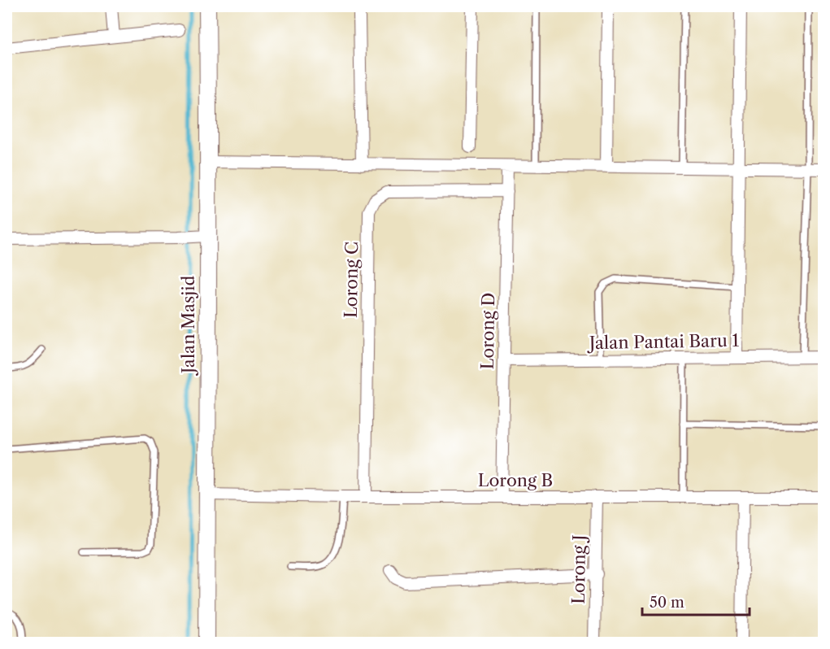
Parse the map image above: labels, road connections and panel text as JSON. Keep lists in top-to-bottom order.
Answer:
{
  "streets": {
    "street": [
      "Lorong C",
      "Jalan Masjid",
      "Lorong D",
      "Jalan Pantai Baru 1",
      "Lorong B",
      "Lorong J"
    ]
  },
  "crossings": [
    ["Lorong C", "Lorong D"],
    ["Lorong C", "Lorong B"],
    ["Jalan Masjid", "Lorong B"],
    ["Lorong D", "Jalan Pantai Baru 1"],
    ["Lorong D", "Lorong B"],
    ["Lorong B", "Lorong J"]
  ],
  "scale_bar": "50 m"
}
